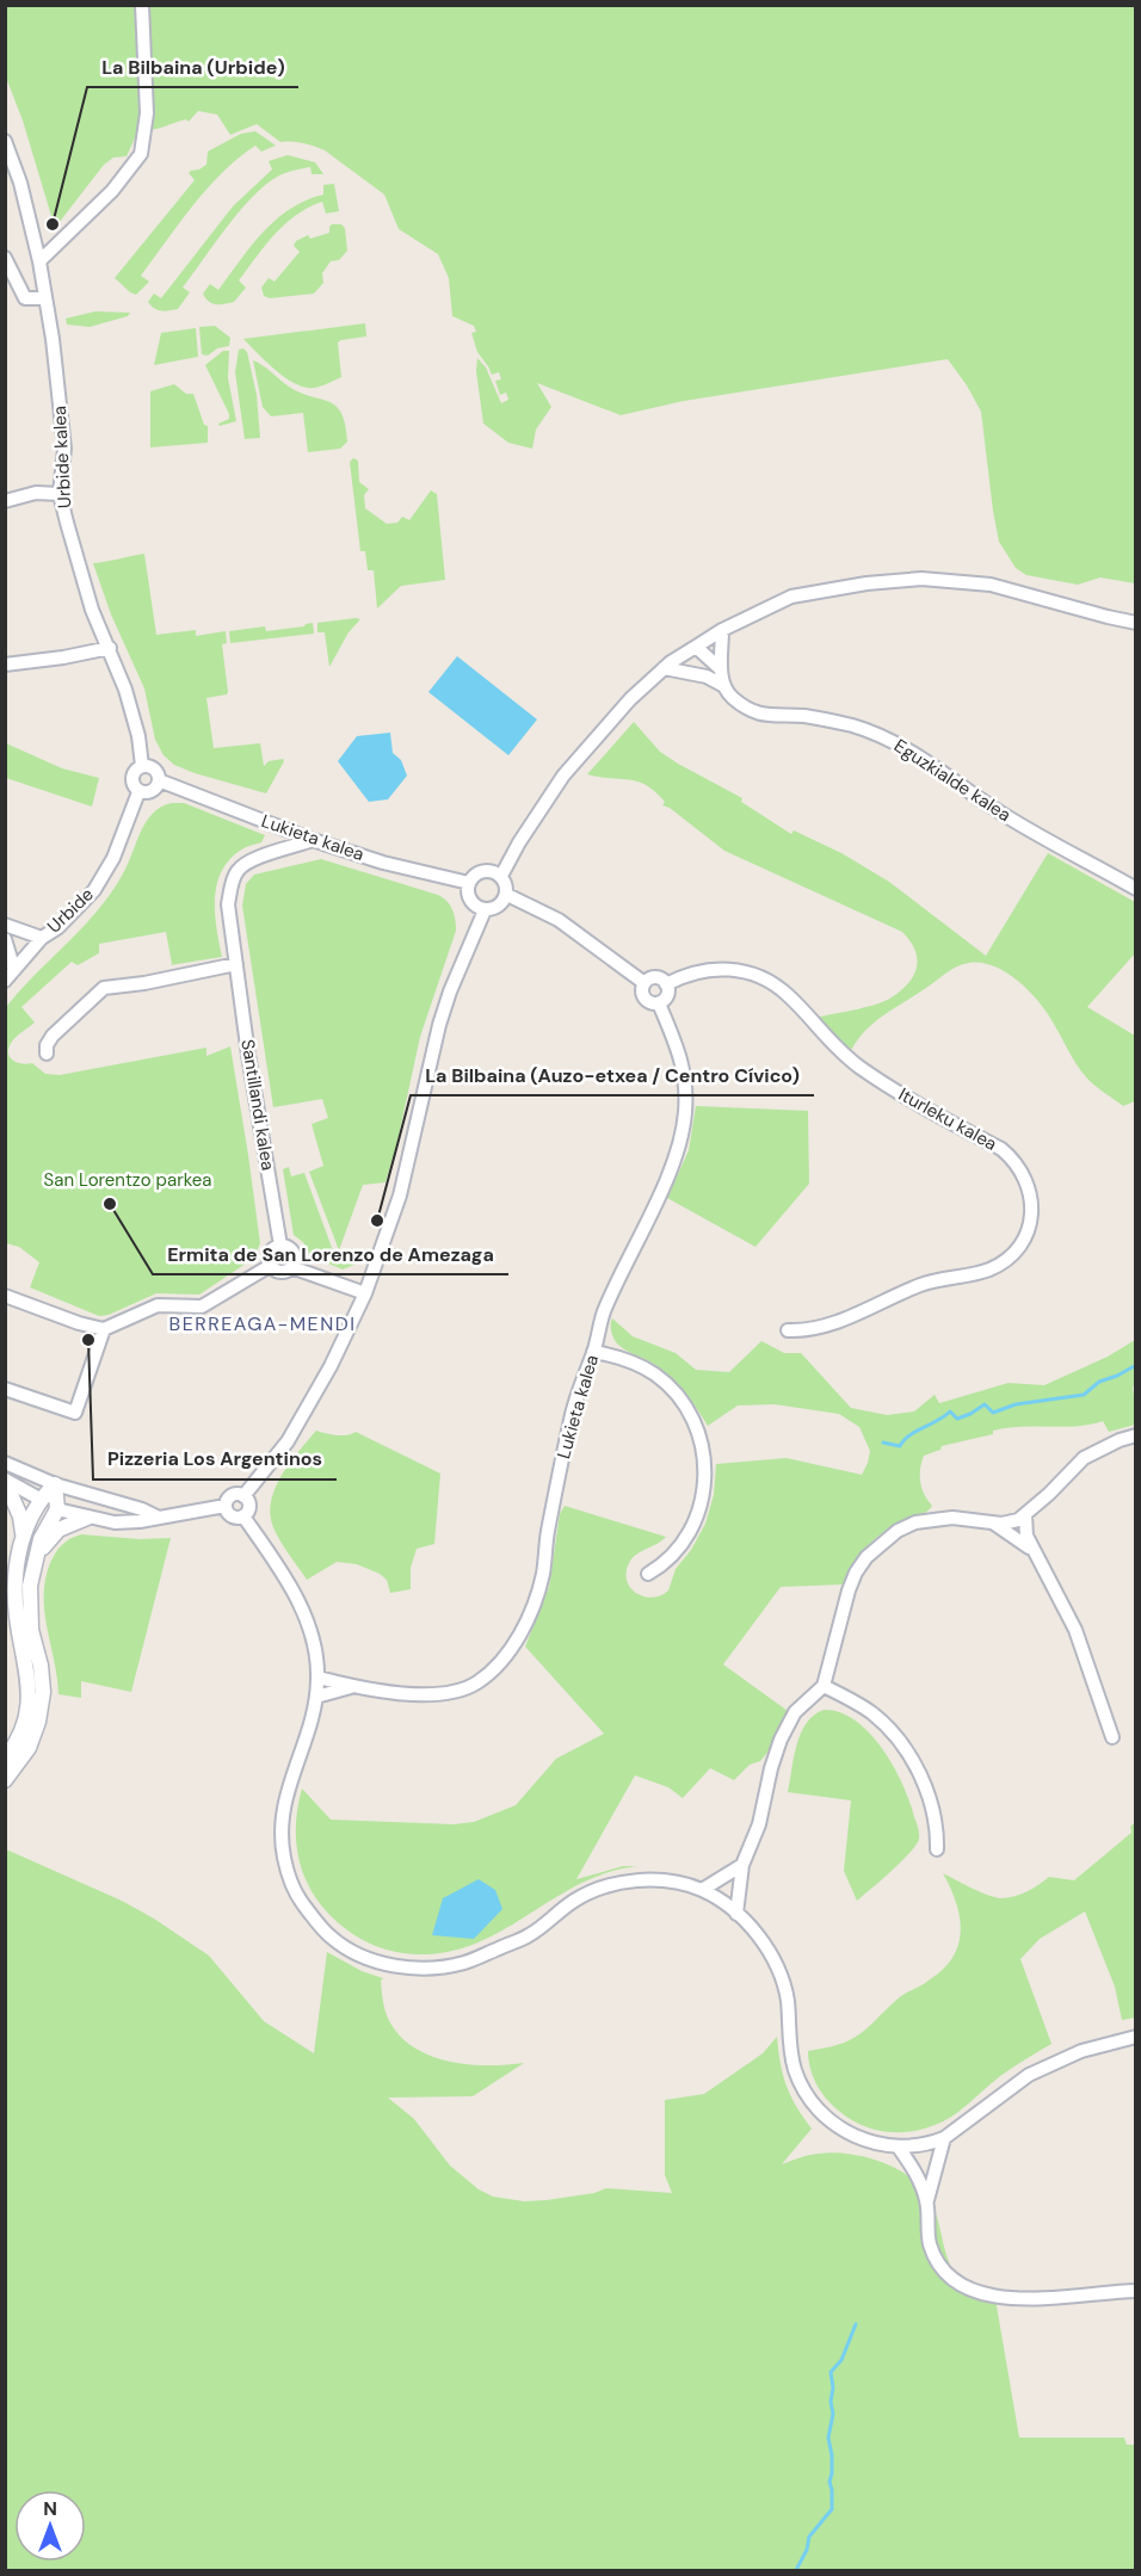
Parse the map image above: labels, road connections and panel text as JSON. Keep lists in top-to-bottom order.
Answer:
{
  "streets": {
    "street": [
      "Urbide kalea",
      "Eguzkialde kalea",
      "Lukieta kalea",
      "Urbide",
      "Santillandi kalea",
      "Iturleku kalea"
    ]
  },
  "crossings": [
    ["Urbide kalea", "Lukieta kalea"],
    ["Urbide kalea", "Urbide"],
    ["Lukieta kalea", "Urbide"],
    ["Lukieta kalea", "Santillandi kalea"],
    ["Lukieta kalea", "Iturleku kalea"]
  ],
  "districts": ["BERREAGA-MENDI"],
  "parks": ["San Lorentzo parkea"],
  "places": [
    "La Bilbaina (Urbide)",
    "Ermita de San Lorenzo de Amezaga",
    "La Bilbaina (Auzo-etxea / Centro Cívico)",
    "Pizzeria Los Argentinos"
  ],
  "north": "top"
}
